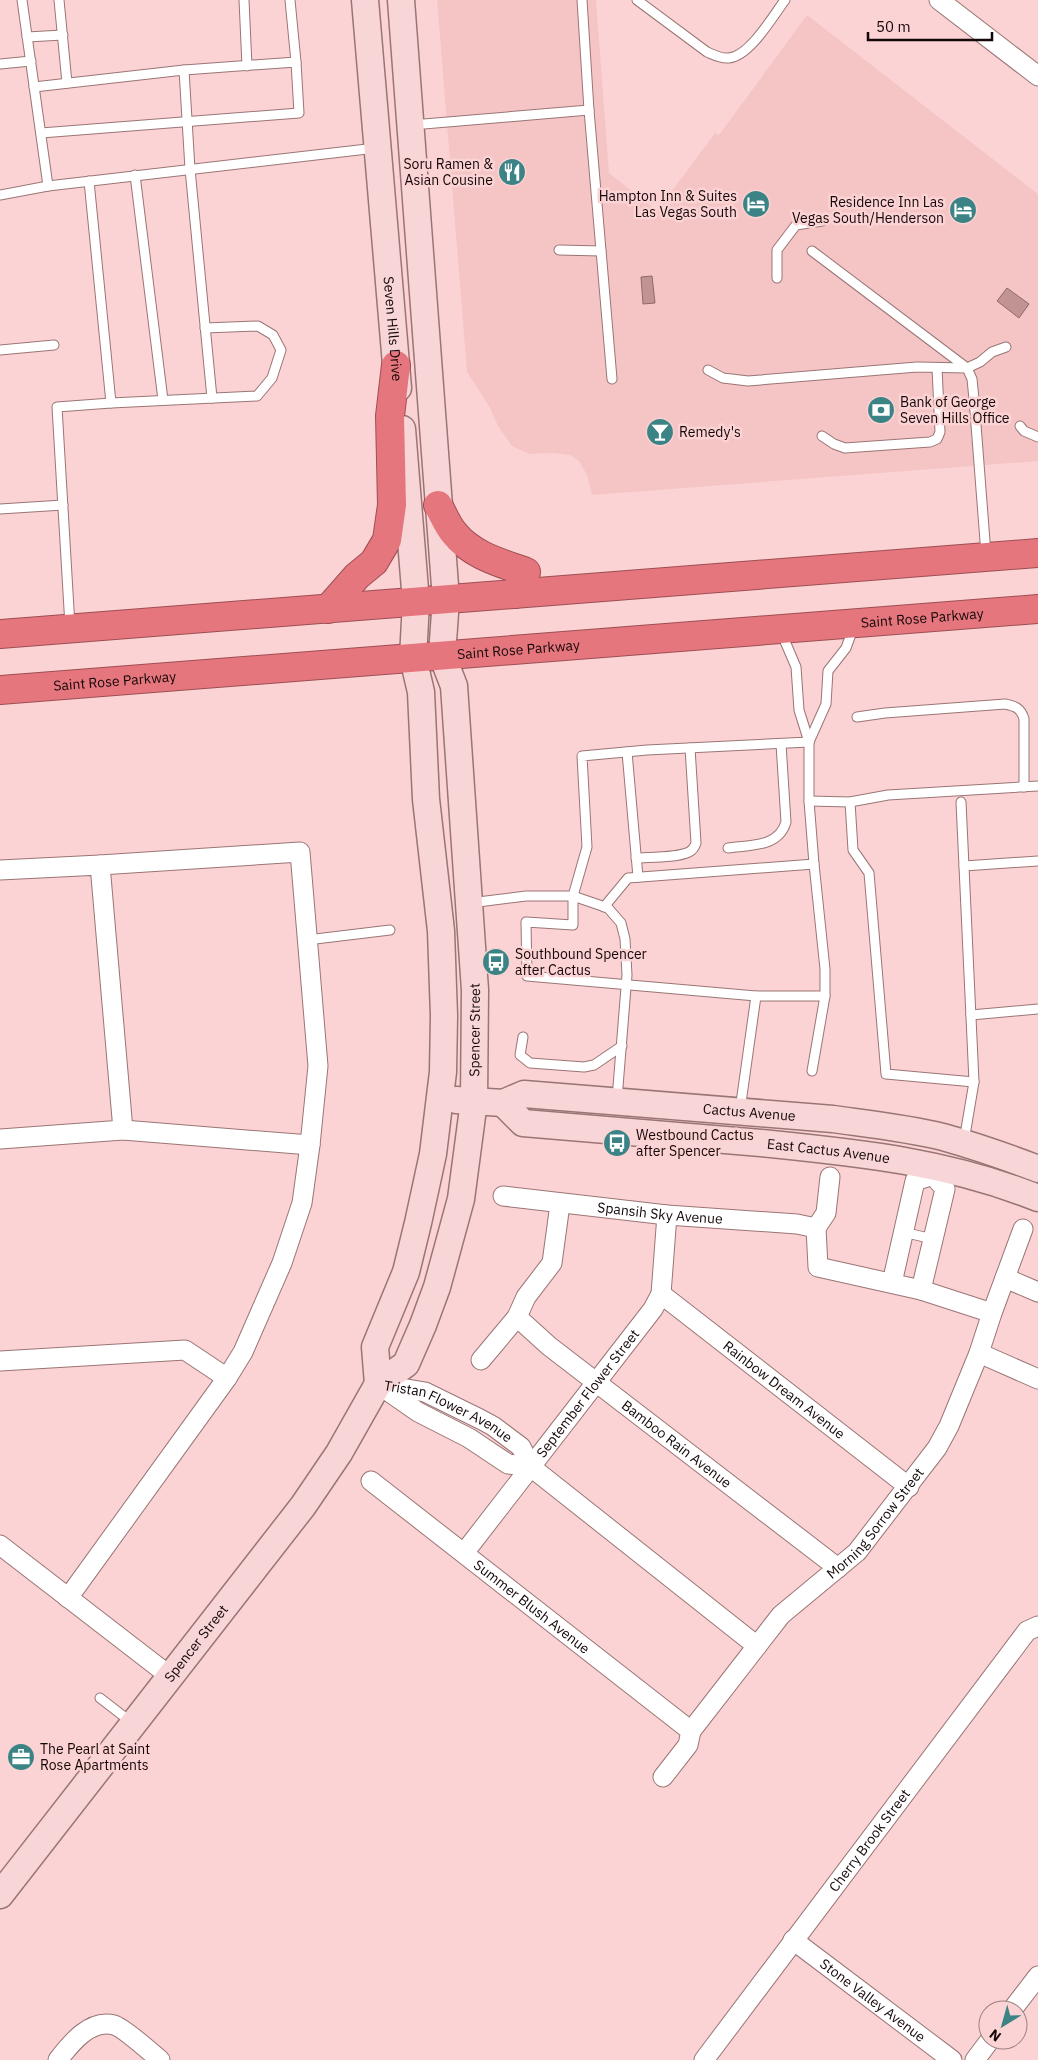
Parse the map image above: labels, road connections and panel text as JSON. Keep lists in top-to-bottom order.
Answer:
{
  "streets": {
    "highway": ["Saint Rose Parkway"],
    "main road": [
      "Seven Hills Drive",
      "Spencer Street",
      "Cactus Avenue",
      "East Cactus Avenue"
    ],
    "street": [
      "Spansih Sky Avenue",
      "Rainbow Dream Avenue",
      "September Flower Street",
      "Tristan Flower Avenue",
      "Bamboo Rain Avenue",
      "Morning Sorrow Street",
      "Summer Blush Avenue",
      "Cherry Brook Street",
      "Stone Valley Avenue"
    ]
  },
  "crossings": [
    ["Seven Hills Drive", "Saint Rose Parkway"],
    ["Seven Hills Drive", "Spencer Street"],
    ["Saint Rose Parkway", "Spencer Street"],
    ["Spencer Street", "Cactus Avenue"],
    ["Spencer Street", "Tristan Flower Avenue"],
    ["Cactus Avenue", "East Cactus Avenue"],
    ["Spansih Sky Avenue", "September Flower Street"],
    ["Rainbow Dream Avenue", "September Flower Street"],
    ["Rainbow Dream Avenue", "Morning Sorrow Street"],
    ["September Flower Street", "Tristan Flower Avenue"],
    ["September Flower Street", "Bamboo Rain Avenue"],
    ["September Flower Street", "Summer Blush Avenue"],
    ["Tristan Flower Avenue", "Morning Sorrow Street"],
    ["Bamboo Rain Avenue", "Morning Sorrow Street"],
    ["Morning Sorrow Street", "Summer Blush Avenue"],
    ["Cherry Brook Street", "Stone Valley Avenue"]
  ],
  "places": {
    "restaurant": ["Soru Ramen & Asian Cousine"],
    "hotel": ["Hampton Inn & Suites Las Vegas South", "Residence Inn Las Vegas South/Henderson"],
    "bank": ["Bank of George Seven Hills Office"],
    "bar": ["Remedy's"],
    "bus stop": ["Southbound Spencer after Cactus", "Westbound Cactus after Spencer"],
    "office": ["The Pearl at Saint Rose Apartments"]
  },
  "scale_bar": "50 m",
  "north": "bottom left"
}
